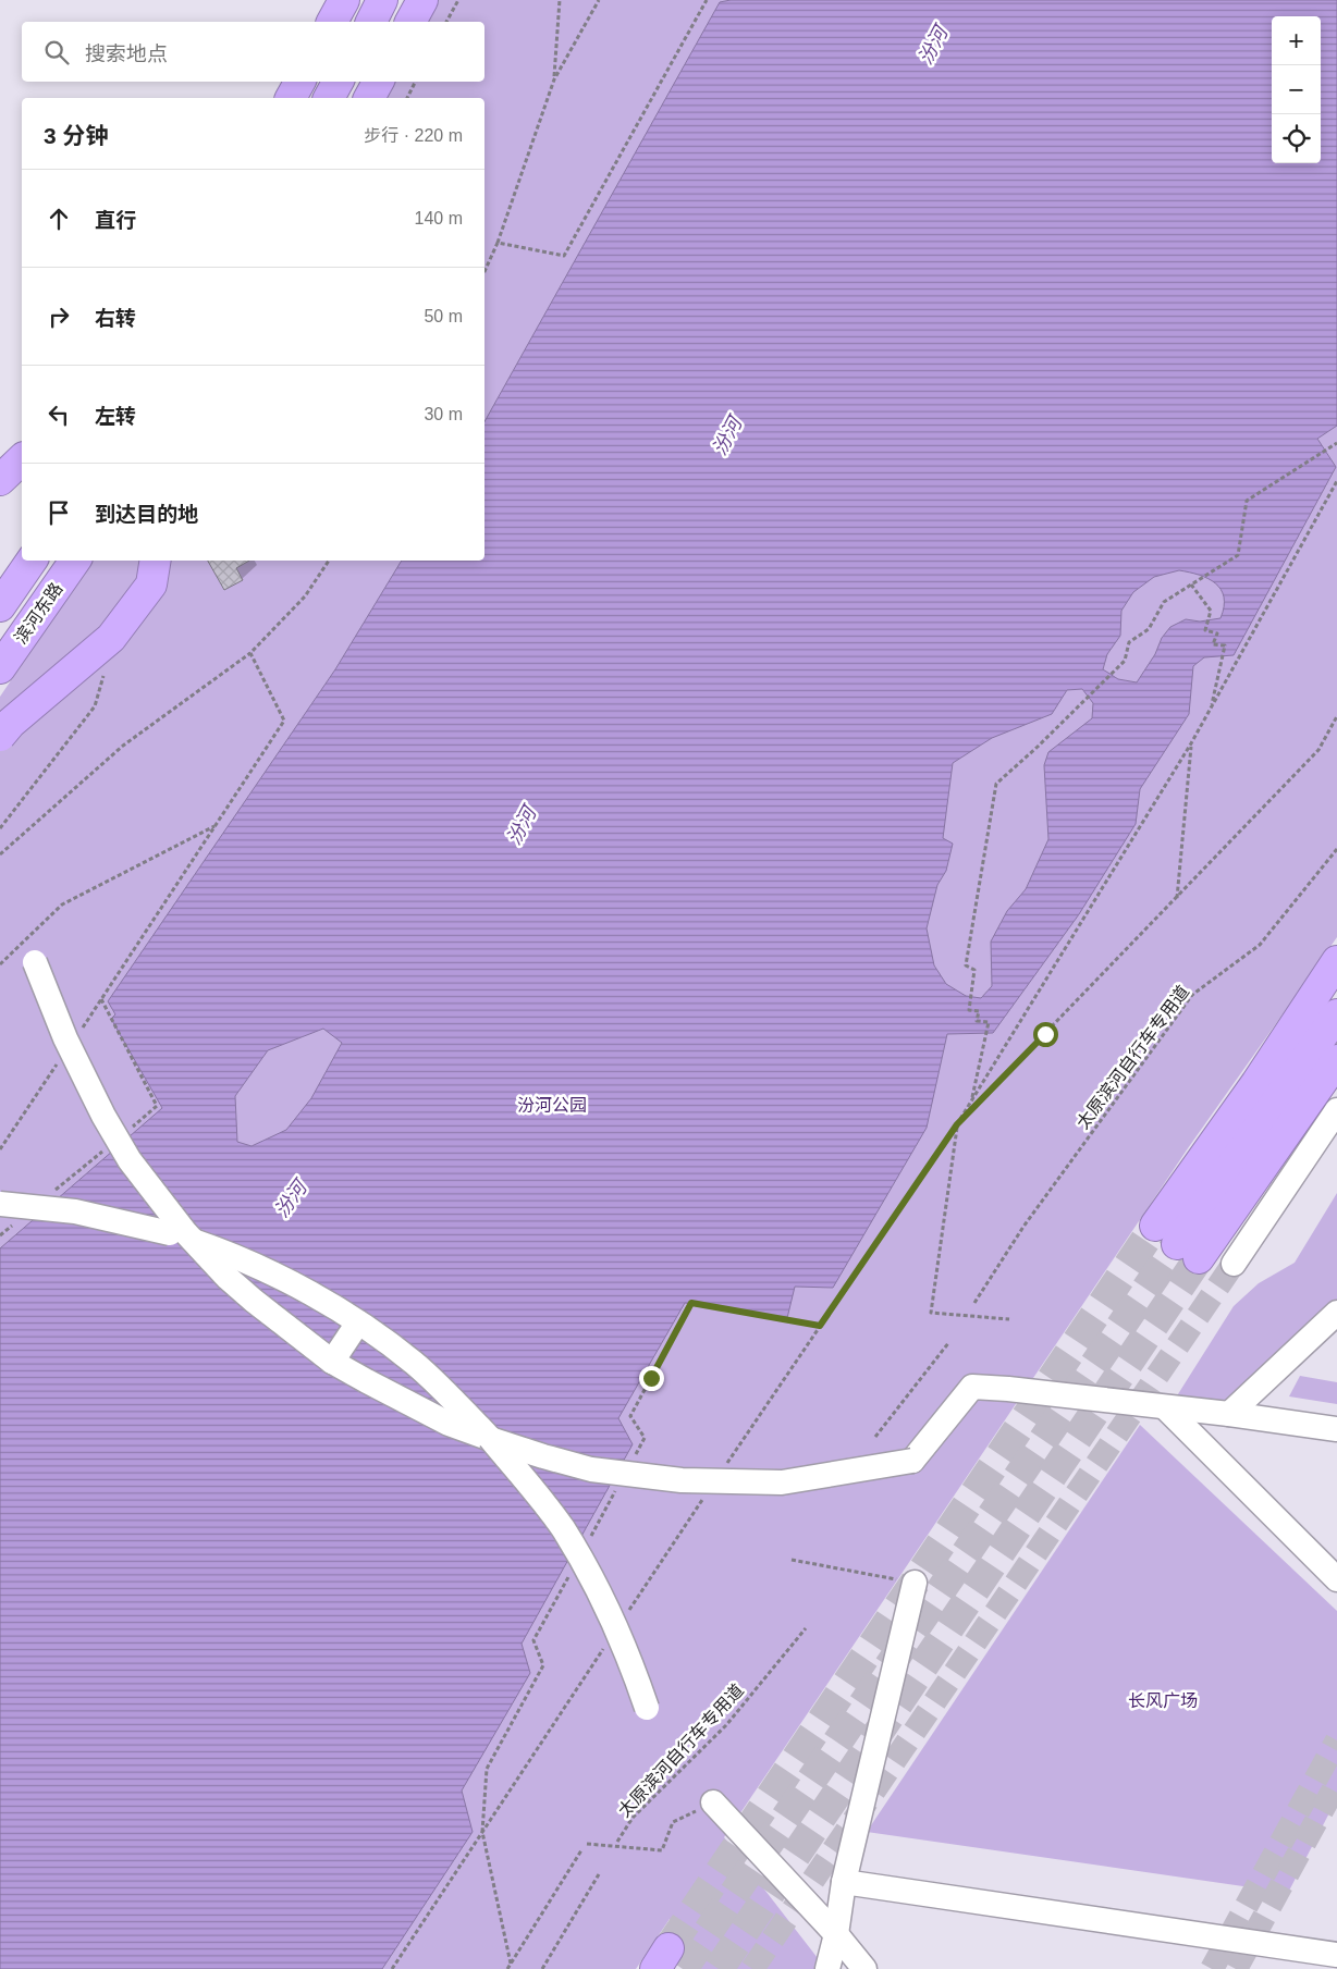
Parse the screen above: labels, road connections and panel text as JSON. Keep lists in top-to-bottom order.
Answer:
{
  "streets": {
    "highway": ["滨河东路"],
    "path": ["太原滨河自行车专用道"]
  },
  "water": ["汾河"],
  "parks": ["汾河公园", "长风广场"],
  "page": {
    "map_buttons": ["+", "−"],
    "search": "搜索地点",
    "heading": ["3 分钟", "步行 · 220 m"],
    "list": [
      ["直行", "140 m"],
      ["右转", "50 m"],
      ["左转", "30 m"],
      "到达目的地"
    ]
  }
}
